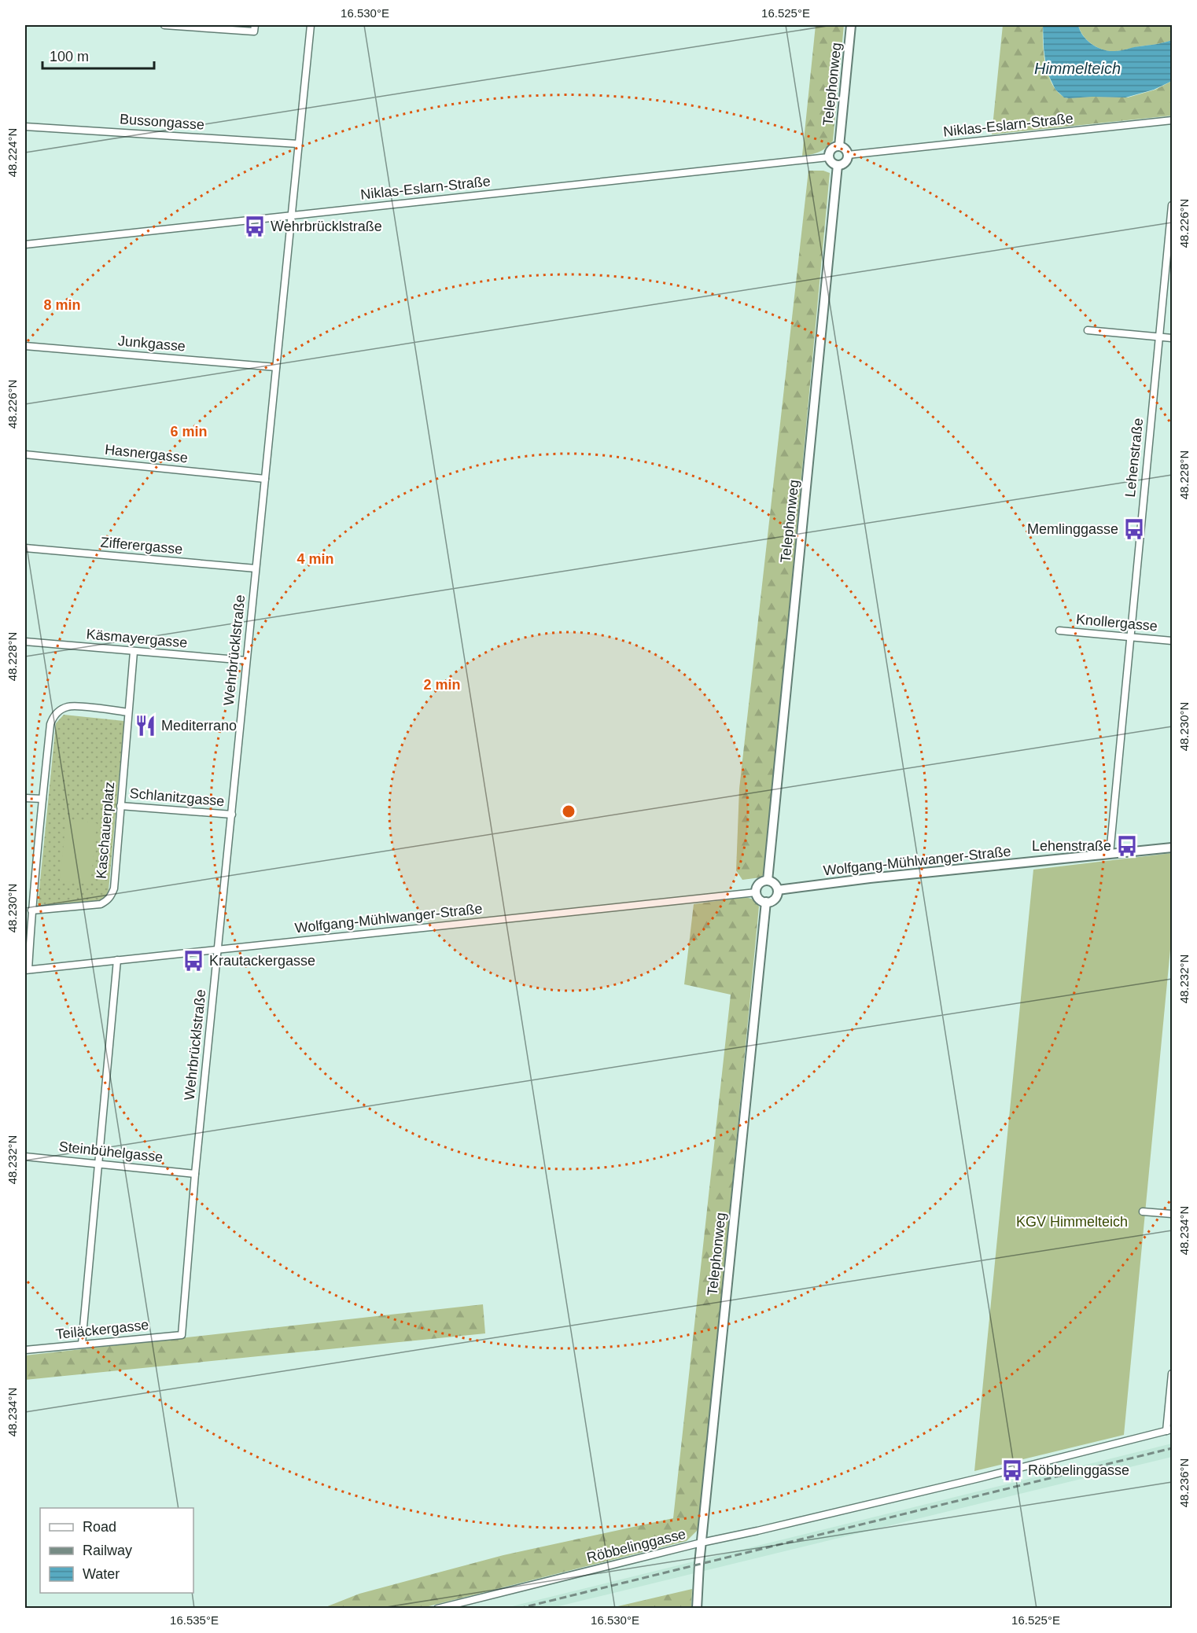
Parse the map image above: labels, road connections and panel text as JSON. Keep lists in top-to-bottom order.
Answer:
{
  "streets": {
    "street": [
      "Telephonweg",
      "Bussongasse",
      "Niklas-Eslarn-Straße",
      "Junkgasse",
      "Hasnergasse",
      "Lehenstraße",
      "Zifferergasse",
      "Knollergasse",
      "Käsmayergasse",
      "Wehrbrücklstraße",
      "Schlanitzgasse",
      "Kaschauerplatz",
      "Wolfgang-Mühlwanger-Straße",
      "Steinbühelgasse",
      "Teiläckergasse",
      "Röbbelinggasse"
    ]
  },
  "crossings": [
    ["Telephonweg", "Niklas-Eslarn-Straße"],
    ["Telephonweg", "Wolfgang-Mühlwanger-Straße"],
    ["Telephonweg", "Röbbelinggasse"],
    ["Bussongasse", "Wehrbrücklstraße"],
    ["Niklas-Eslarn-Straße", "Wehrbrücklstraße"],
    ["Junkgasse", "Wehrbrücklstraße"],
    ["Hasnergasse", "Wehrbrücklstraße"],
    ["Lehenstraße", "Knollergasse"],
    ["Lehenstraße", "Wolfgang-Mühlwanger-Straße"],
    ["Zifferergasse", "Wehrbrücklstraße"],
    ["Käsmayergasse", "Wehrbrücklstraße"],
    ["Käsmayergasse", "Kaschauerplatz"],
    ["Wehrbrücklstraße", "Schlanitzgasse"],
    ["Wehrbrücklstraße", "Wolfgang-Mühlwanger-Straße"],
    ["Wehrbrücklstraße", "Steinbühelgasse"],
    ["Wehrbrücklstraße", "Teiläckergasse"],
    ["Schlanitzgasse", "Kaschauerplatz"]
  ],
  "water": ["Himmelteich"],
  "parks": ["KGV Himmelteich"],
  "places": {
    "bus stop": [
      "Wehrbrücklstraße",
      "Memlinggasse",
      "Lehenstraße",
      "Krautackergasse",
      "Röbbelinggasse"
    ],
    "restaurant": ["Mediterrano"]
  },
  "legend": ["Road", "Railway", "Water"],
  "scale_bar": "100 m",
  "coordinates": [
    "16.530°E",
    "16.525°E",
    "48.224°N",
    "48.226°N",
    "48.228°N",
    "48.230°N",
    "48.232°N",
    "48.234°N",
    "48.236°N",
    "16.535°E"
  ],
  "rings": [
    "8 min",
    "6 min",
    "4 min",
    "2 min"
  ]
}
